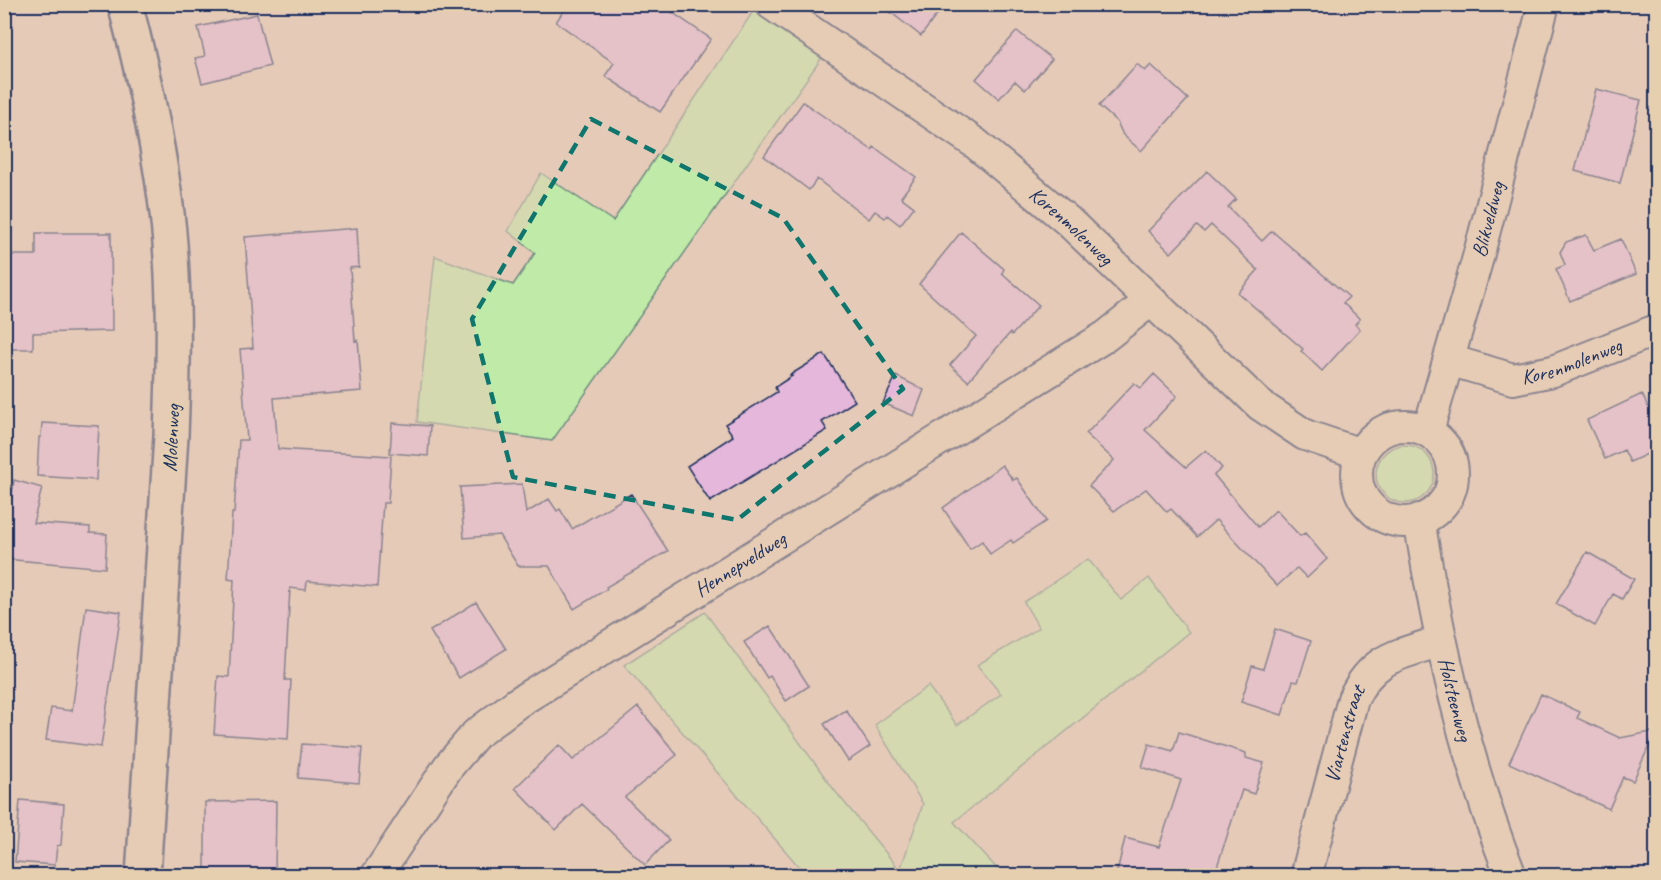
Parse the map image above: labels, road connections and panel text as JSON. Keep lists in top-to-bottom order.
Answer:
{
  "streets": {
    "street": [
      "Blikveldweg",
      "Korenmolenweg",
      "Molenweg",
      "Hennepveldweg",
      "Holsteenweg",
      "Viartenstraat"
    ]
  },
  "crossings": [
    ["Blikveldweg", "Korenmolenweg"],
    ["Blikveldweg", "Holsteenweg"],
    ["Korenmolenweg", "Hennepveldweg"],
    ["Korenmolenweg", "Holsteenweg"],
    ["Holsteenweg", "Viartenstraat"]
  ]
}
